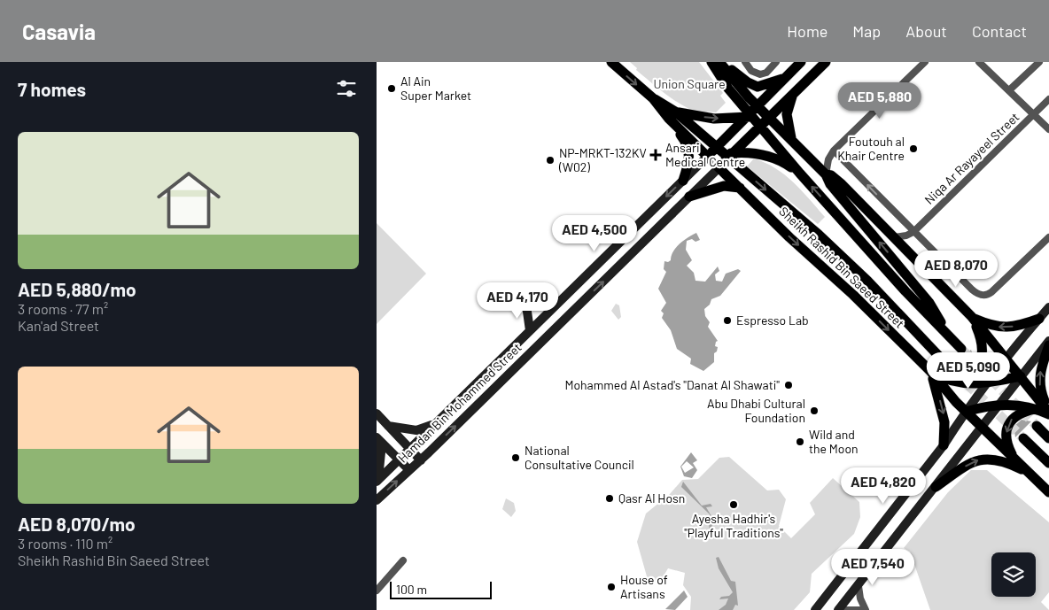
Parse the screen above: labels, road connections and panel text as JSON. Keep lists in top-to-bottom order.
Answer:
{
  "streets": {
    "main road": ["Sheikh Rashid Bin Saeed Street", "Hamdan Bin Mohammed Street"],
    "street": ["Niqa Ar Rayayeel Street"]
  },
  "crossings": [
    ["Sheikh Rashid Bin Saeed Street", "Hamdan Bin Mohammed Street"]
  ],
  "parks": ["Union Square"],
  "places": {
    "other": [
      "Al Ain Super Market",
      "Foutouh al Khair Centre",
      "NP-MRKT-132KV (W02)",
      "Espresso Lab",
      "Mohammed Al Astad's \"Danat Al Shawati\"",
      "Abu Dhabi Cultural Foundation",
      "Wild and the Moon",
      "National Consultative Council",
      "Qasr Al Hosn",
      "Ayesha Hadhir's \"Playful Traditions\"",
      "House of Artisans"
    ],
    "health": ["Ansari Medical Centre"]
  },
  "scale_bar": "100 m",
  "page": {
    "header": "Casavia",
    "nav": [
      "Home",
      "Map",
      "About",
      "Contact"
    ],
    "heading": "7 homes",
    "price": [
      "AED 5,880",
      "AED 4,500",
      "AED 8,070",
      "AED 4,170",
      "AED 5,090",
      "AED 4,820",
      "AED 7,540"
    ],
    "list": [
      {
        "name": "AED 5,880/mo",
        "note": "3 rooms · 77 m² · Kan'ad Street"
      },
      {
        "name": "AED 8,070/mo",
        "note": "3 rooms · 110 m² · Sheikh Rashid Bin Saeed Street"
      }
    ],
    "scale": "100 m"
  }
}
